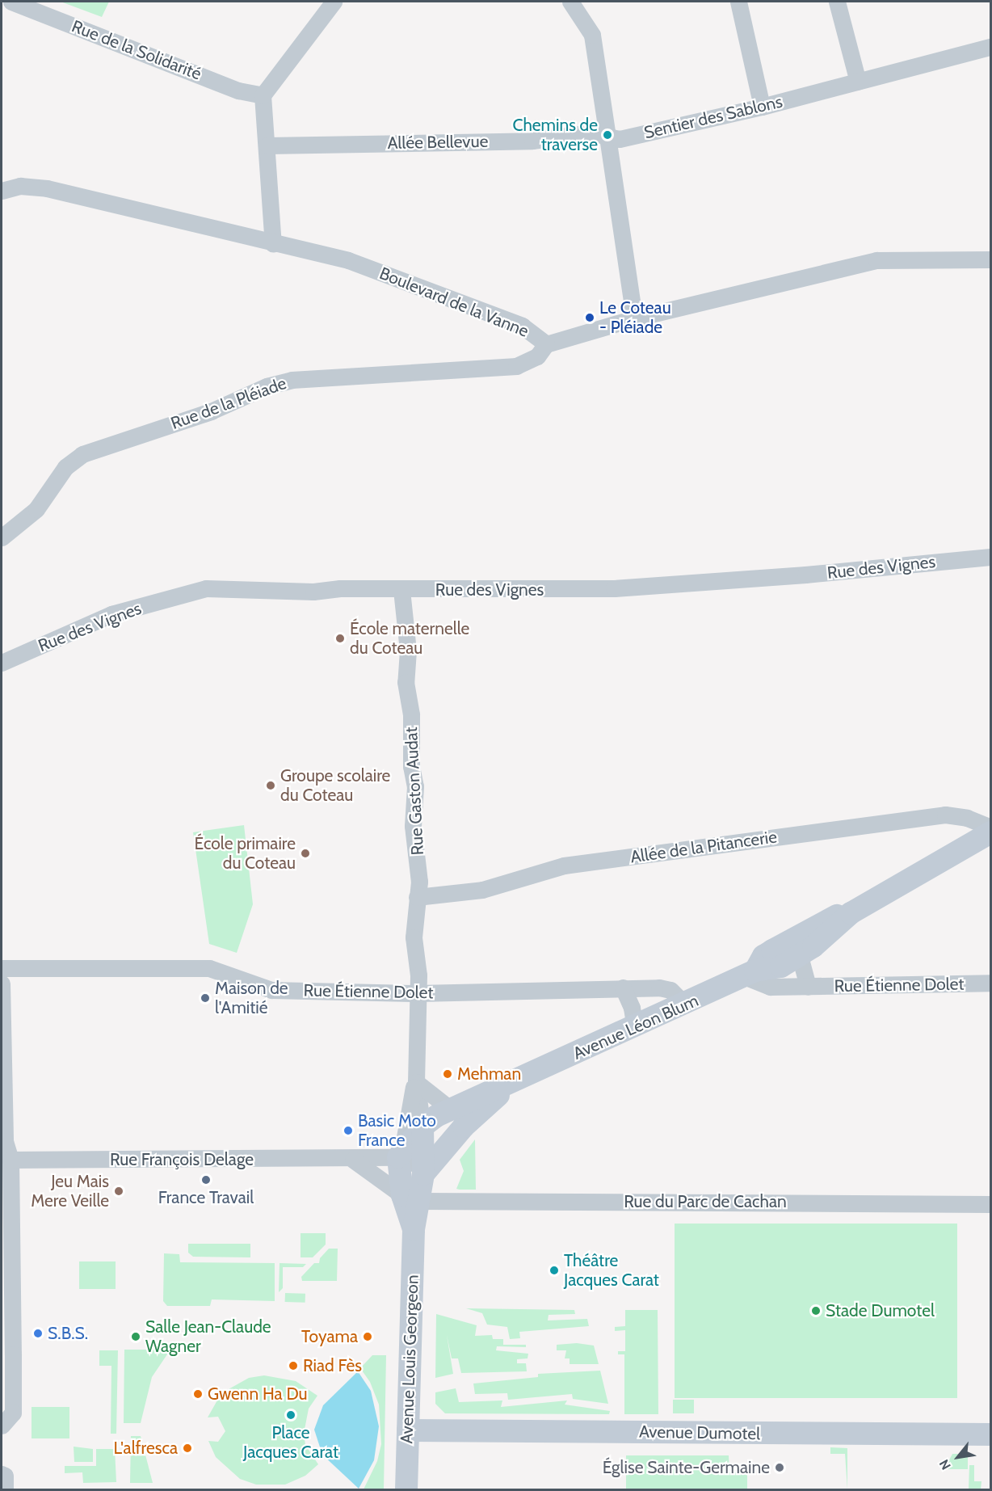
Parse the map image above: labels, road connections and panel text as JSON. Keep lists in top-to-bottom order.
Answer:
{
  "streets": {
    "main road": ["Avenue Léon Blum", "Avenue Louis Georgeon", "Avenue Dumotel"],
    "street": [
      "Rue de la Solidarité",
      "Sentier des Sablons",
      "Allée Bellevue",
      "Boulevard de la Vanne",
      "Rue de la Pléiade",
      "Rue des Vignes",
      "Rue Gaston Audat",
      "Allée de la Pitancerie",
      "Rue Étienne Dolet",
      "Rue François Delage",
      "Rue du Parc de Cachan"
    ]
  },
  "crossings": [
    ["Sentier des Sablons", "Allée Bellevue"],
    ["Boulevard de la Vanne", "Rue de la Pléiade"],
    ["Rue des Vignes", "Rue Gaston Audat"],
    ["Rue Gaston Audat", "Allée de la Pitancerie"],
    ["Rue Gaston Audat", "Rue Étienne Dolet"],
    ["Rue Gaston Audat", "Avenue Louis Georgeon"],
    ["Rue Étienne Dolet", "Avenue Léon Blum"],
    ["Rue Étienne Dolet", "Avenue Louis Georgeon"],
    ["Avenue Léon Blum", "Avenue Louis Georgeon"],
    ["Rue François Delage", "Avenue Louis Georgeon"],
    ["Rue du Parc de Cachan", "Avenue Louis Georgeon"],
    ["Avenue Louis Georgeon", "Avenue Dumotel"]
  ],
  "places": [
    "Chemins de traverse",
    "Le Coteau - Pléiade",
    "École maternelle du Coteau",
    "Groupe scolaire du Coteau",
    "École primaire du Coteau",
    "Maison de l'Amitié",
    "Mehman",
    "Basic Moto France",
    "France Travail",
    "Jeu Mais Mere Veille",
    "Théâtre Jacques Carat",
    "Stade Dumotel",
    "S.B.S.",
    "Salle Jean-Claude Wagner",
    "Toyama",
    "Riad Fès",
    "Gwenn Ha Du",
    "Place Jacques Carat",
    "L'alfresca",
    "Église Sainte-Germaine"
  ],
  "north": "bottom left"
}
